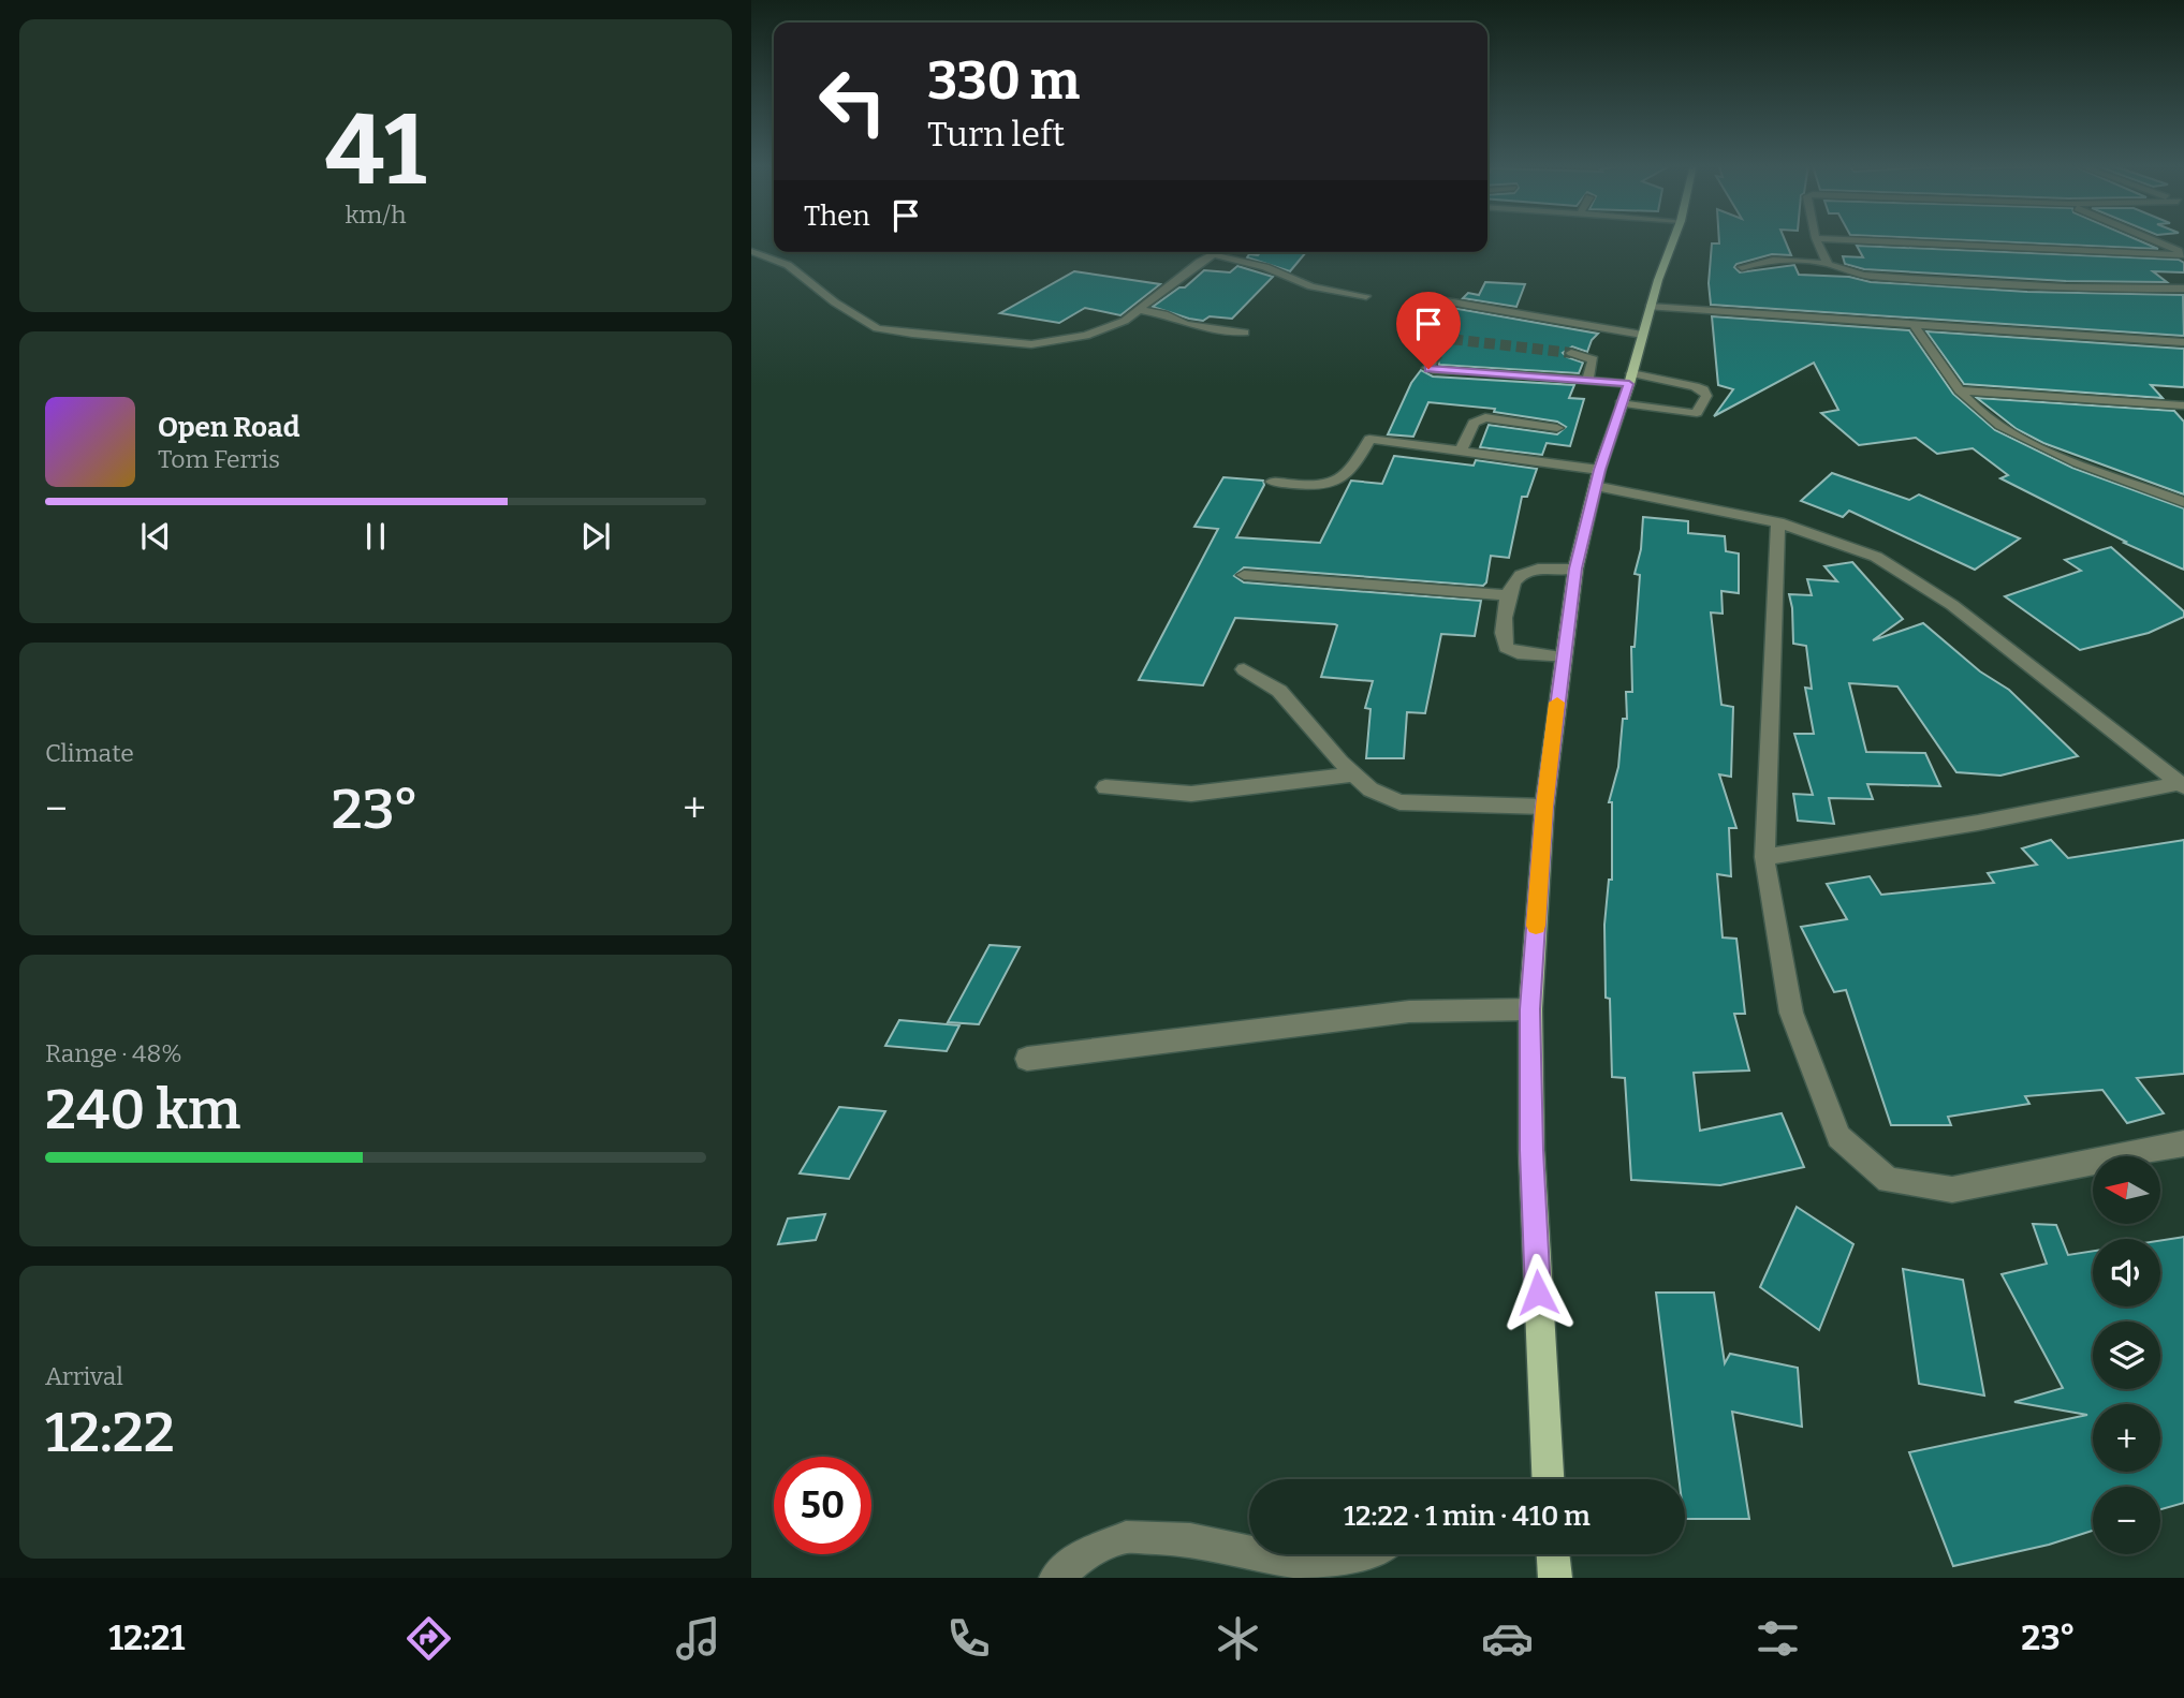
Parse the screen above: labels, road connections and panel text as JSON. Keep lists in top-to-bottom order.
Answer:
{
  "north": "left",
  "page": {
    "tile": [
      ["41", "km/h"],
      "Climate",
      ["Range · 48%", "240 km"],
      ["Arrival", "12:22"]
    ],
    "turn": ["330 m", "Turn left"],
    "then": "Then",
    "song": ["Open Road", "Tom Ferris"],
    "heat": ["−", "23°", "+"],
    "map_buttons": ["+", "−"],
    "limit": "50",
    "trip": "12:22 · 1 min · 410 m",
    "tabs": ["12:21", "23°"]
  }
}
